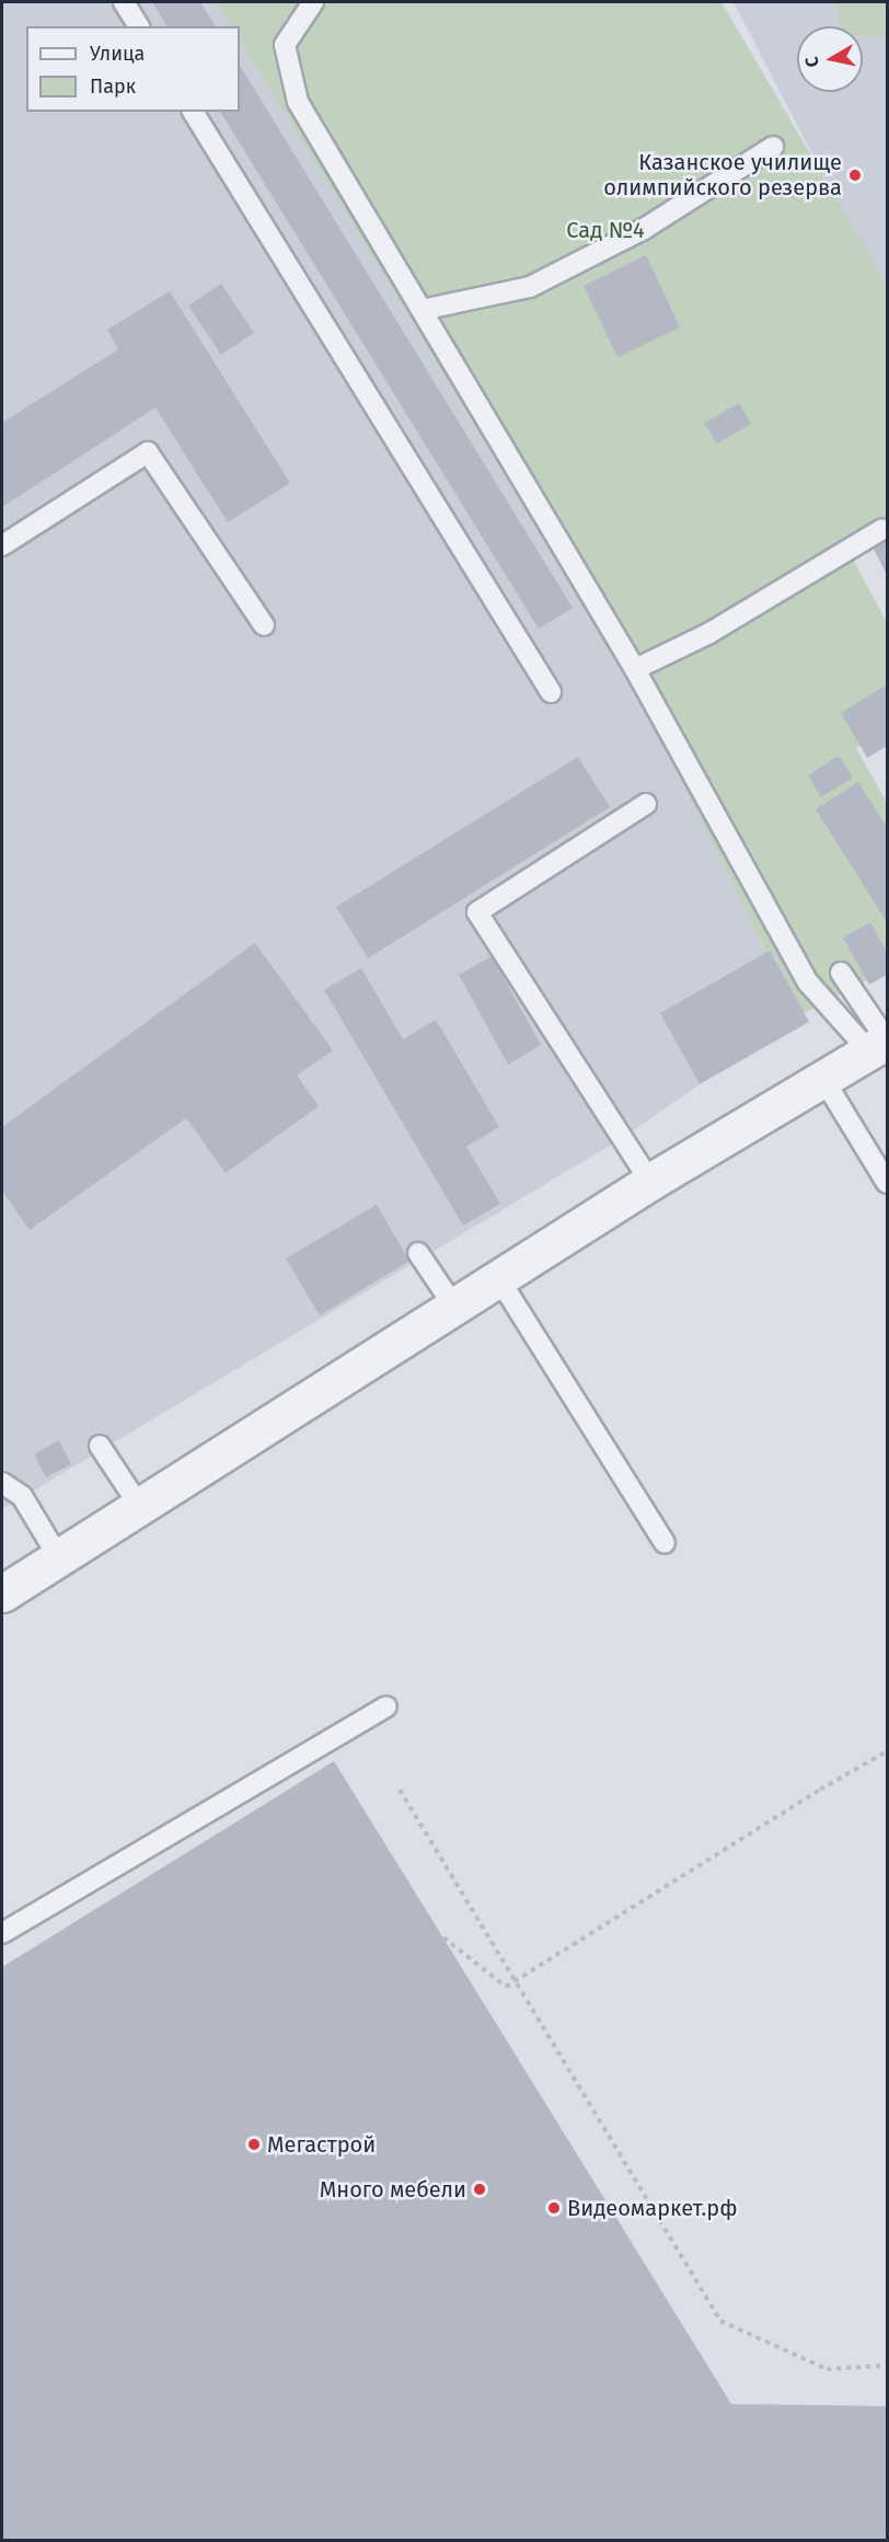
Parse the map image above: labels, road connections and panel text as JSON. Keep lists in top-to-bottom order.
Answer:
{
  "parks": ["Сад №4"],
  "places": [
    "Казанское училище олимпийского резерва",
    "Мегастрой",
    "Много мебели",
    "Видеомаркет.рф"
  ],
  "legend": ["Улица", "Парк"],
  "north": "left"
}
